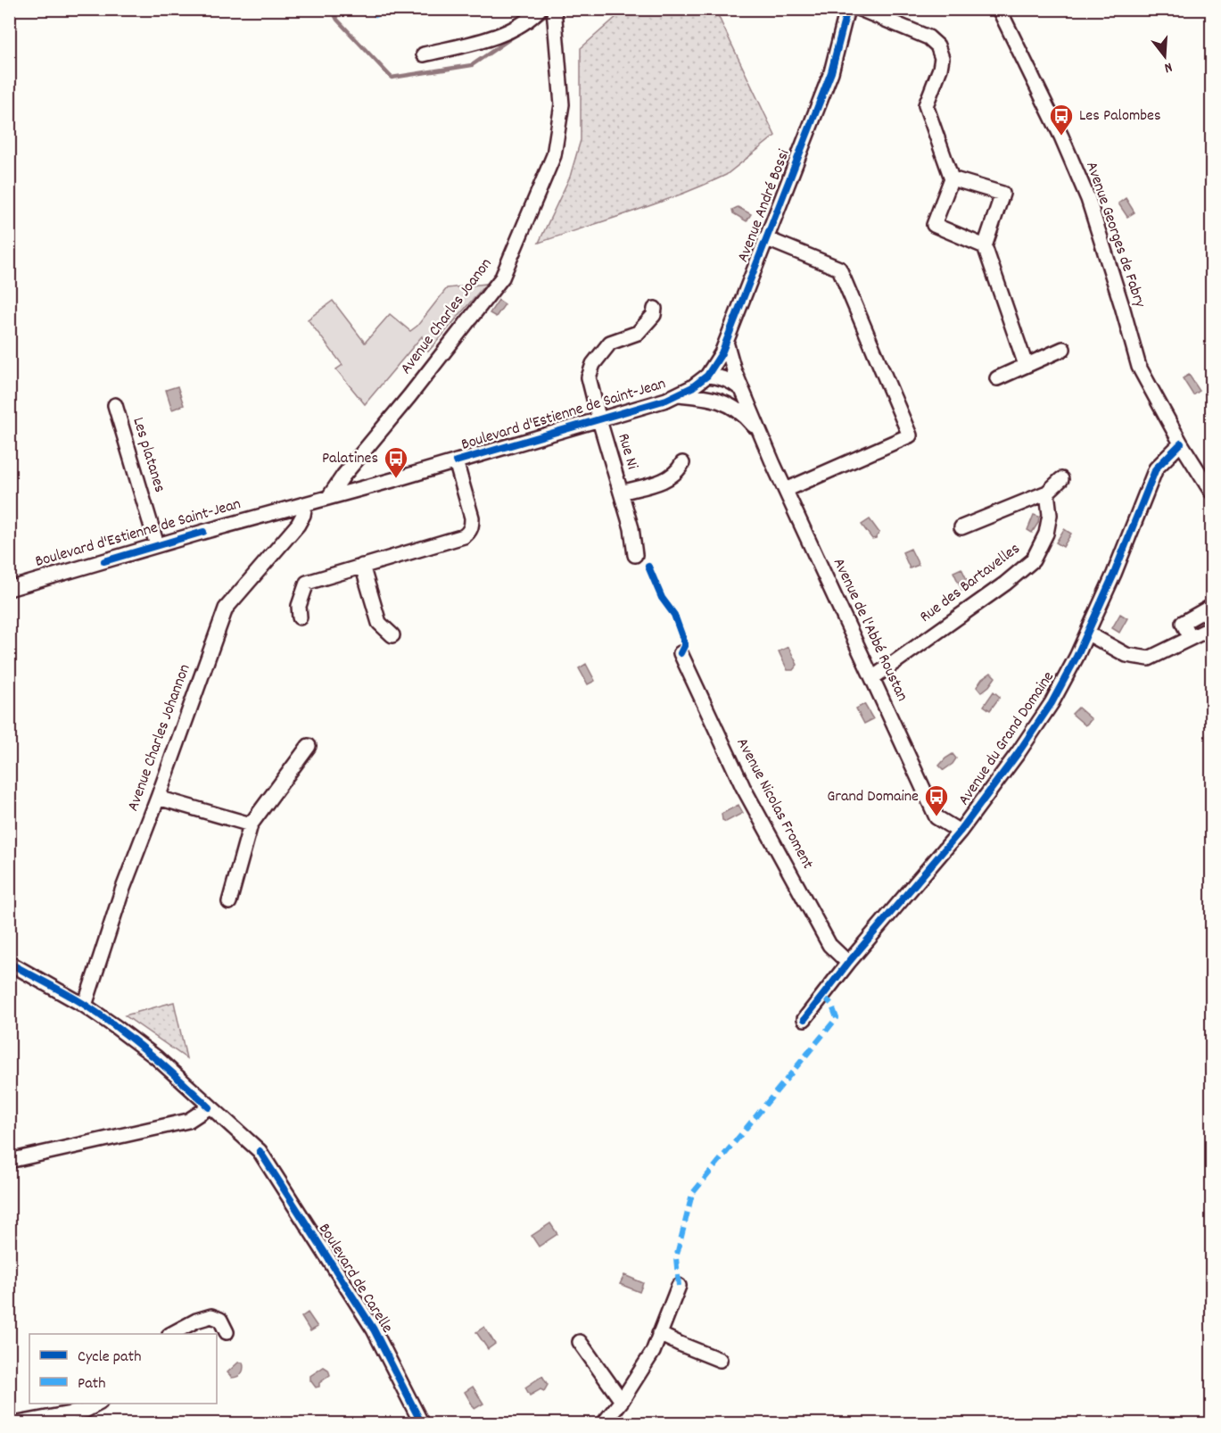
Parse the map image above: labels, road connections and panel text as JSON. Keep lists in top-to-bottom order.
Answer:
{
  "streets": {
    "street": [
      "Avenue André Bossi",
      "Avenue Georges de Fabry",
      "Avenue Charles Joanon",
      "Boulevard d'Estienne de Saint-Jean",
      "Rue Ni",
      "Les platanes",
      "Rue des Bartavelles",
      "Avenue de l'Abbé Roustan",
      "Avenue Charles Johannon",
      "Avenue du Grand Domaine",
      "Avenue Nicolas Froment",
      "Boulevard de Carelle"
    ]
  },
  "crossings": [
    ["Avenue André Bossi", "Boulevard d'Estienne de Saint-Jean"],
    ["Avenue André Bossi", "Avenue de l'Abbé Roustan"],
    ["Avenue Georges de Fabry", "Avenue du Grand Domaine"],
    ["Avenue Charles Joanon", "Boulevard d'Estienne de Saint-Jean"],
    ["Boulevard d'Estienne de Saint-Jean", "Rue Ni"],
    ["Boulevard d'Estienne de Saint-Jean", "Les platanes"],
    ["Boulevard d'Estienne de Saint-Jean", "Avenue de l'Abbé Roustan"],
    ["Boulevard d'Estienne de Saint-Jean", "Avenue Charles Johannon"],
    ["Rue des Bartavelles", "Avenue de l'Abbé Roustan"],
    ["Avenue de l'Abbé Roustan", "Avenue du Grand Domaine"],
    ["Avenue Charles Johannon", "Boulevard de Carelle"],
    ["Avenue du Grand Domaine", "Avenue Nicolas Froment"]
  ],
  "places": {
    "bus stop": ["Les Palombes", "Palatines", "Grand Domaine"]
  },
  "legend": ["Cycle path", "Path"],
  "north": "bottom"
}
